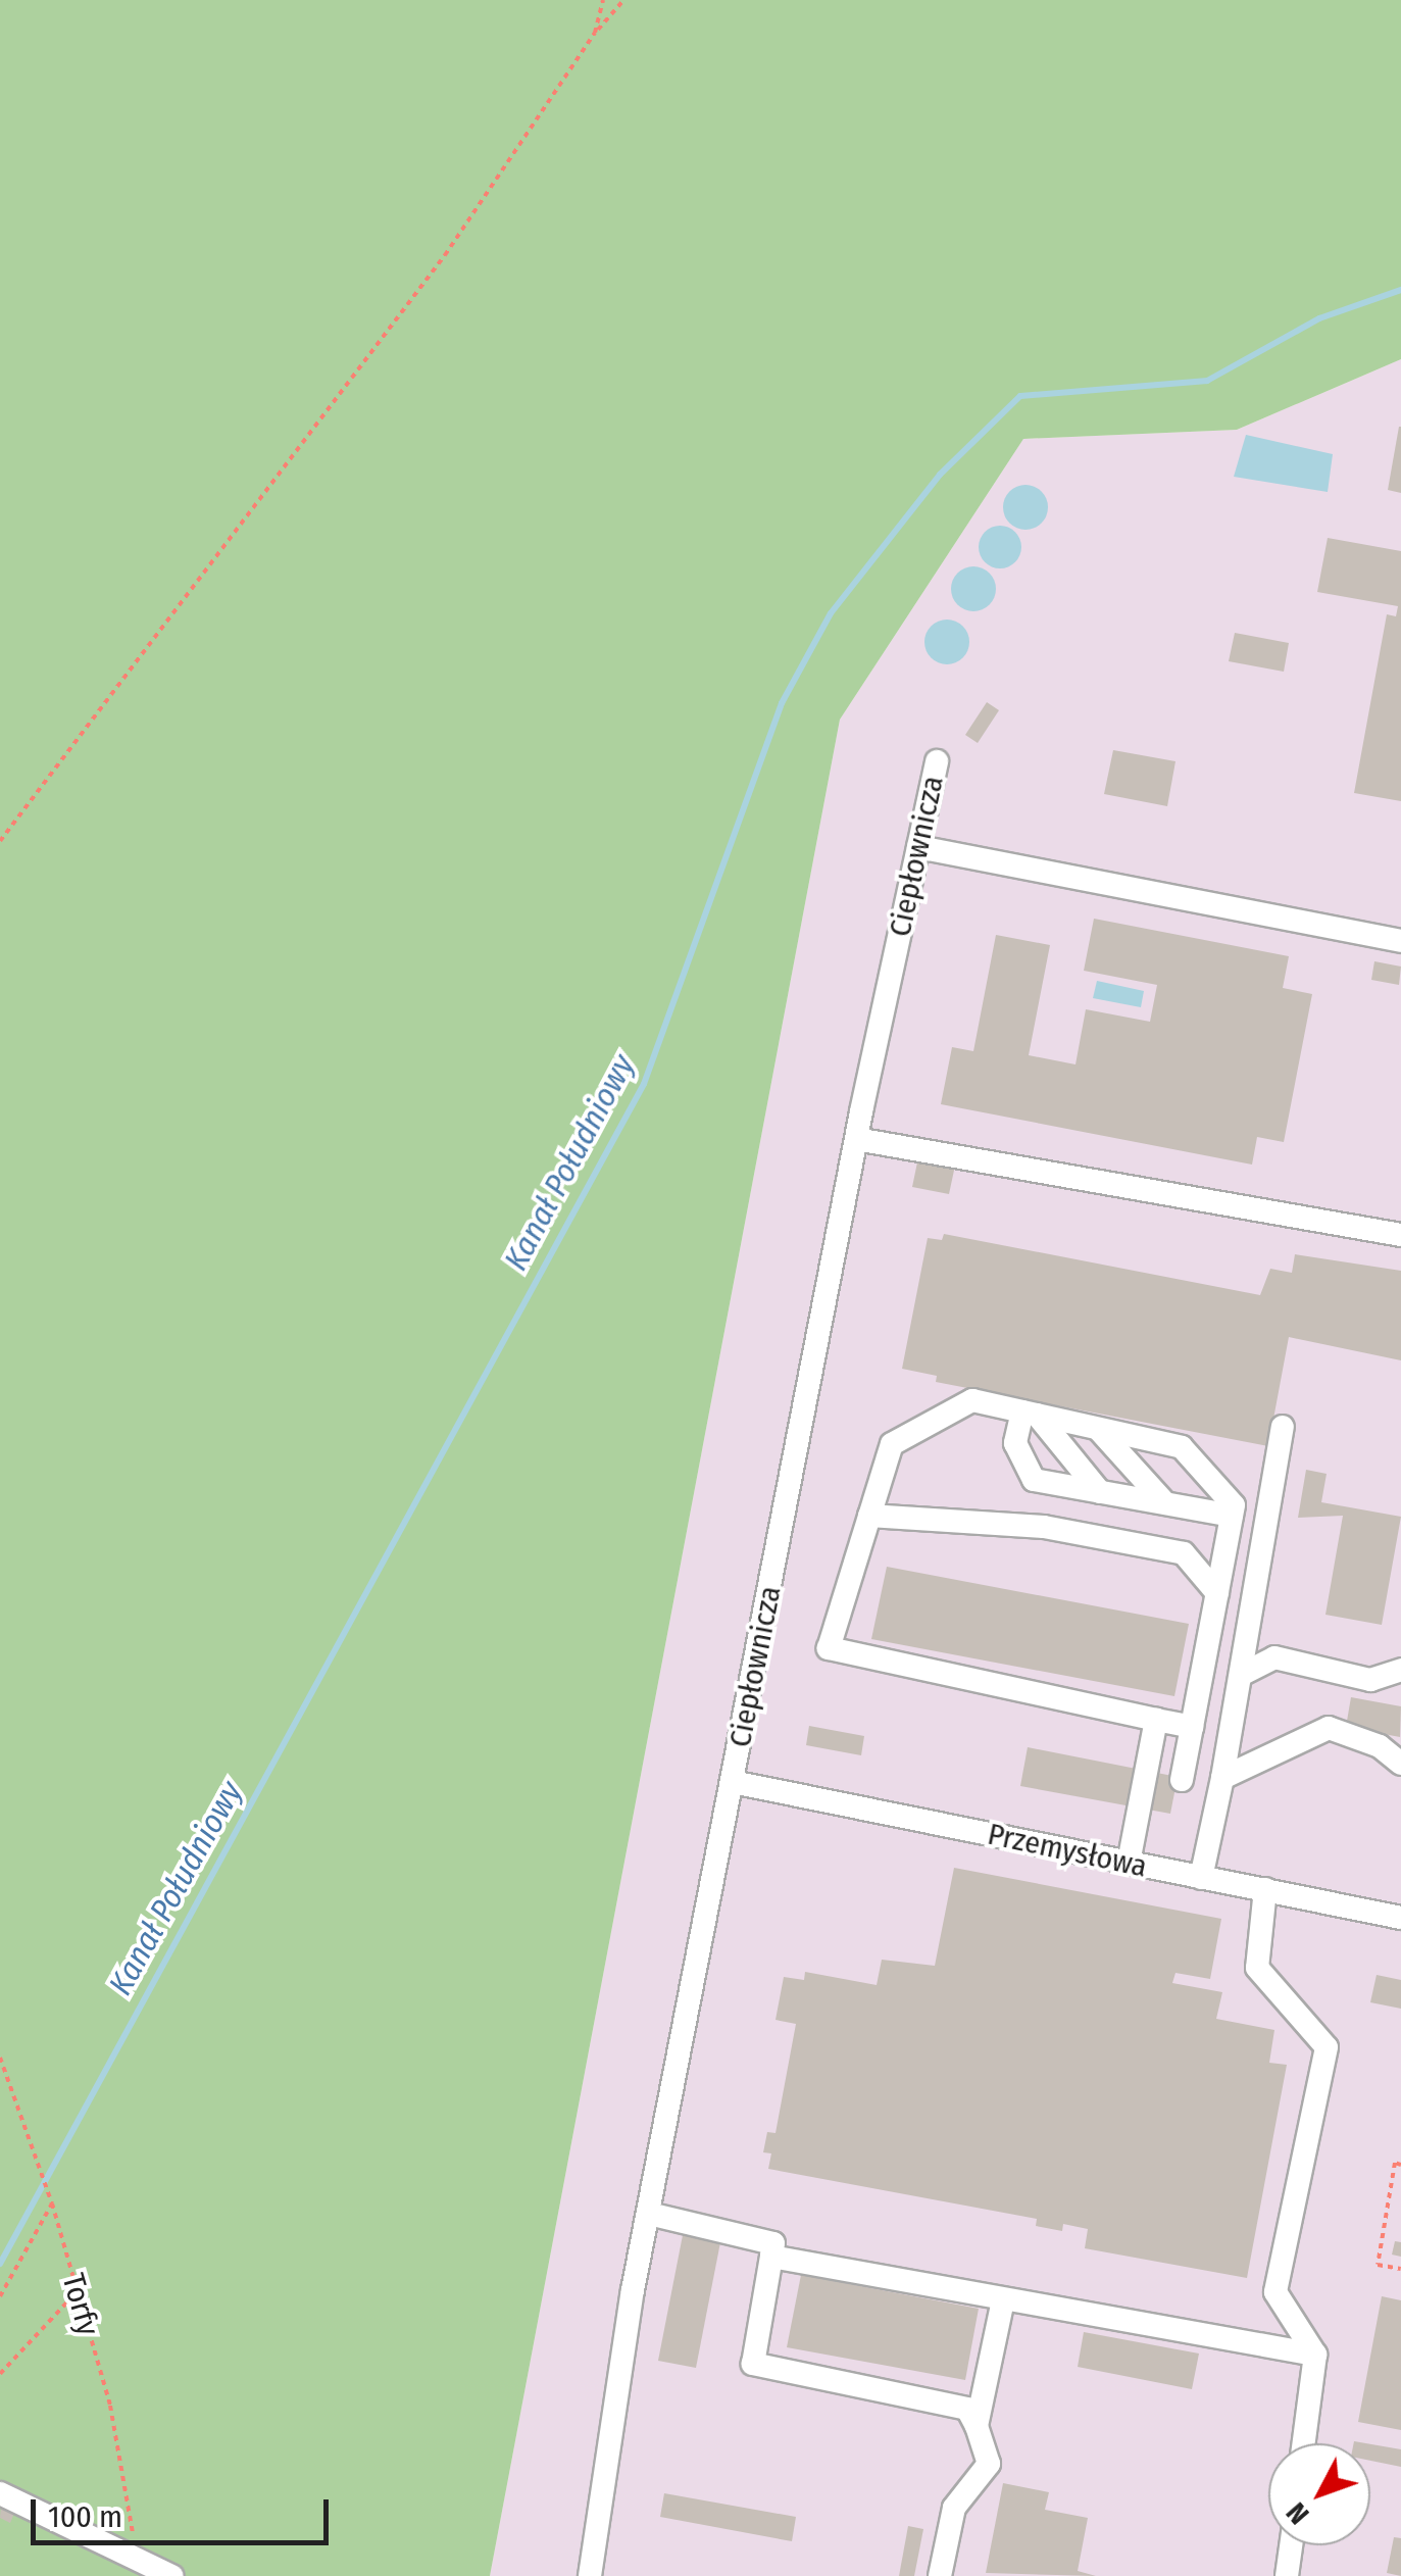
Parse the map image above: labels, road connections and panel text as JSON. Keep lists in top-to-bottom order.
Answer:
{
  "streets": {
    "street": ["Ciepłownicza", "Przemysłowa"],
    "path": ["Torfy"]
  },
  "crossings": [
    ["Ciepłownicza", "Przemysłowa"]
  ],
  "water": ["Kanał Południowy"],
  "scale_bar": "100 m",
  "north": "bottom left"
}
